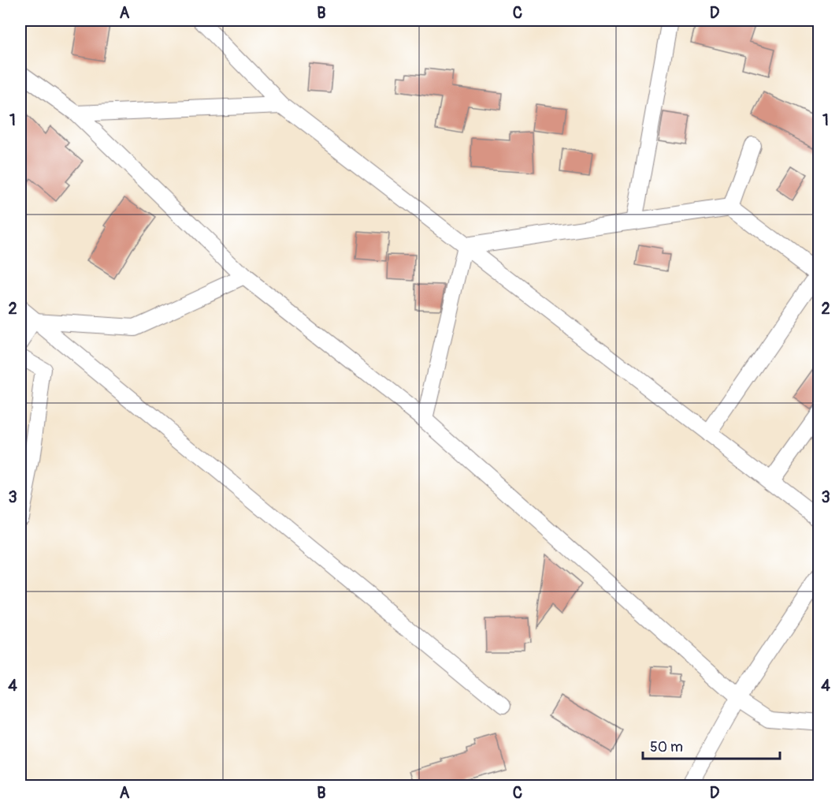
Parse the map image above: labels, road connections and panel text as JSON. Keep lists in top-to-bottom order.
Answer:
{
  "scale_bar": "50 m",
  "grid": {
    "columns": [
      "A",
      "B",
      "C",
      "D"
    ],
    "rows": [
      "1",
      "2",
      "3",
      "4"
    ]
  }
}
